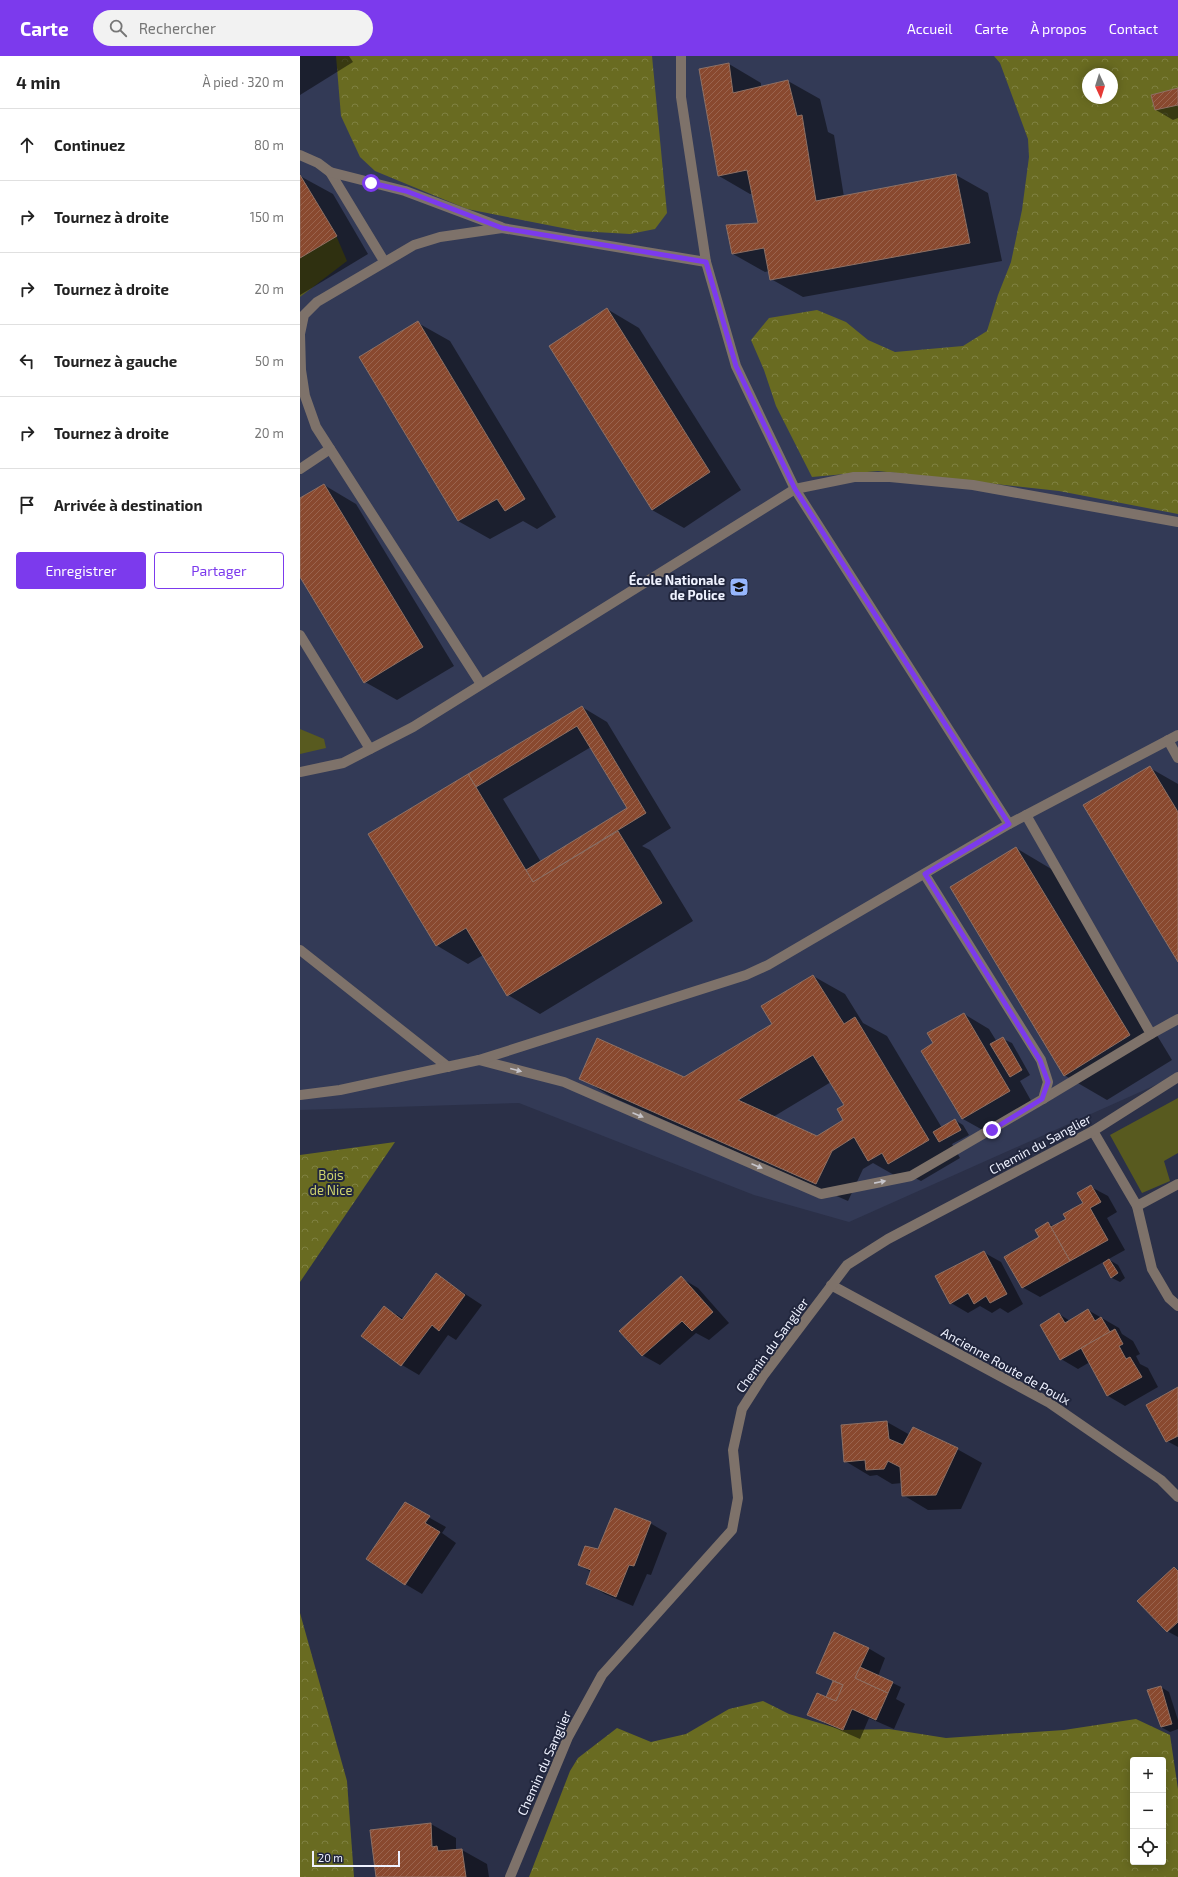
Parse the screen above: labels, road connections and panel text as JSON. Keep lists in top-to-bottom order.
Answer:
{
  "streets": {
    "street": ["Chemin du Sanglier", "Ancienne Route de Poulx"]
  },
  "crossings": [
    ["Chemin du Sanglier", "Ancienne Route de Poulx"]
  ],
  "parks": ["Bois de Nice"],
  "places": {
    "school or university": ["École Nationale de Police"]
  },
  "scale_bar": "20 m",
  "north": "bottom",
  "page": {
    "header": "Carte",
    "search": "Rechercher",
    "nav": [
      "Accueil",
      "Carte",
      "À propos",
      "Contact"
    ],
    "heading": ["4 min", "À pied · 320 m"],
    "list": [
      ["Continuez", "80 m"],
      ["Tournez à droite", "150 m"],
      ["Tournez à droite", "20 m"],
      ["Tournez à gauche", "50 m"],
      ["Tournez à droite", "20 m"],
      "Arrivée à destination"
    ],
    "buttons": ["Enregistrer", "Partager"],
    "map_buttons": ["+", "−"],
    "scale": "20 m"
  }
}
